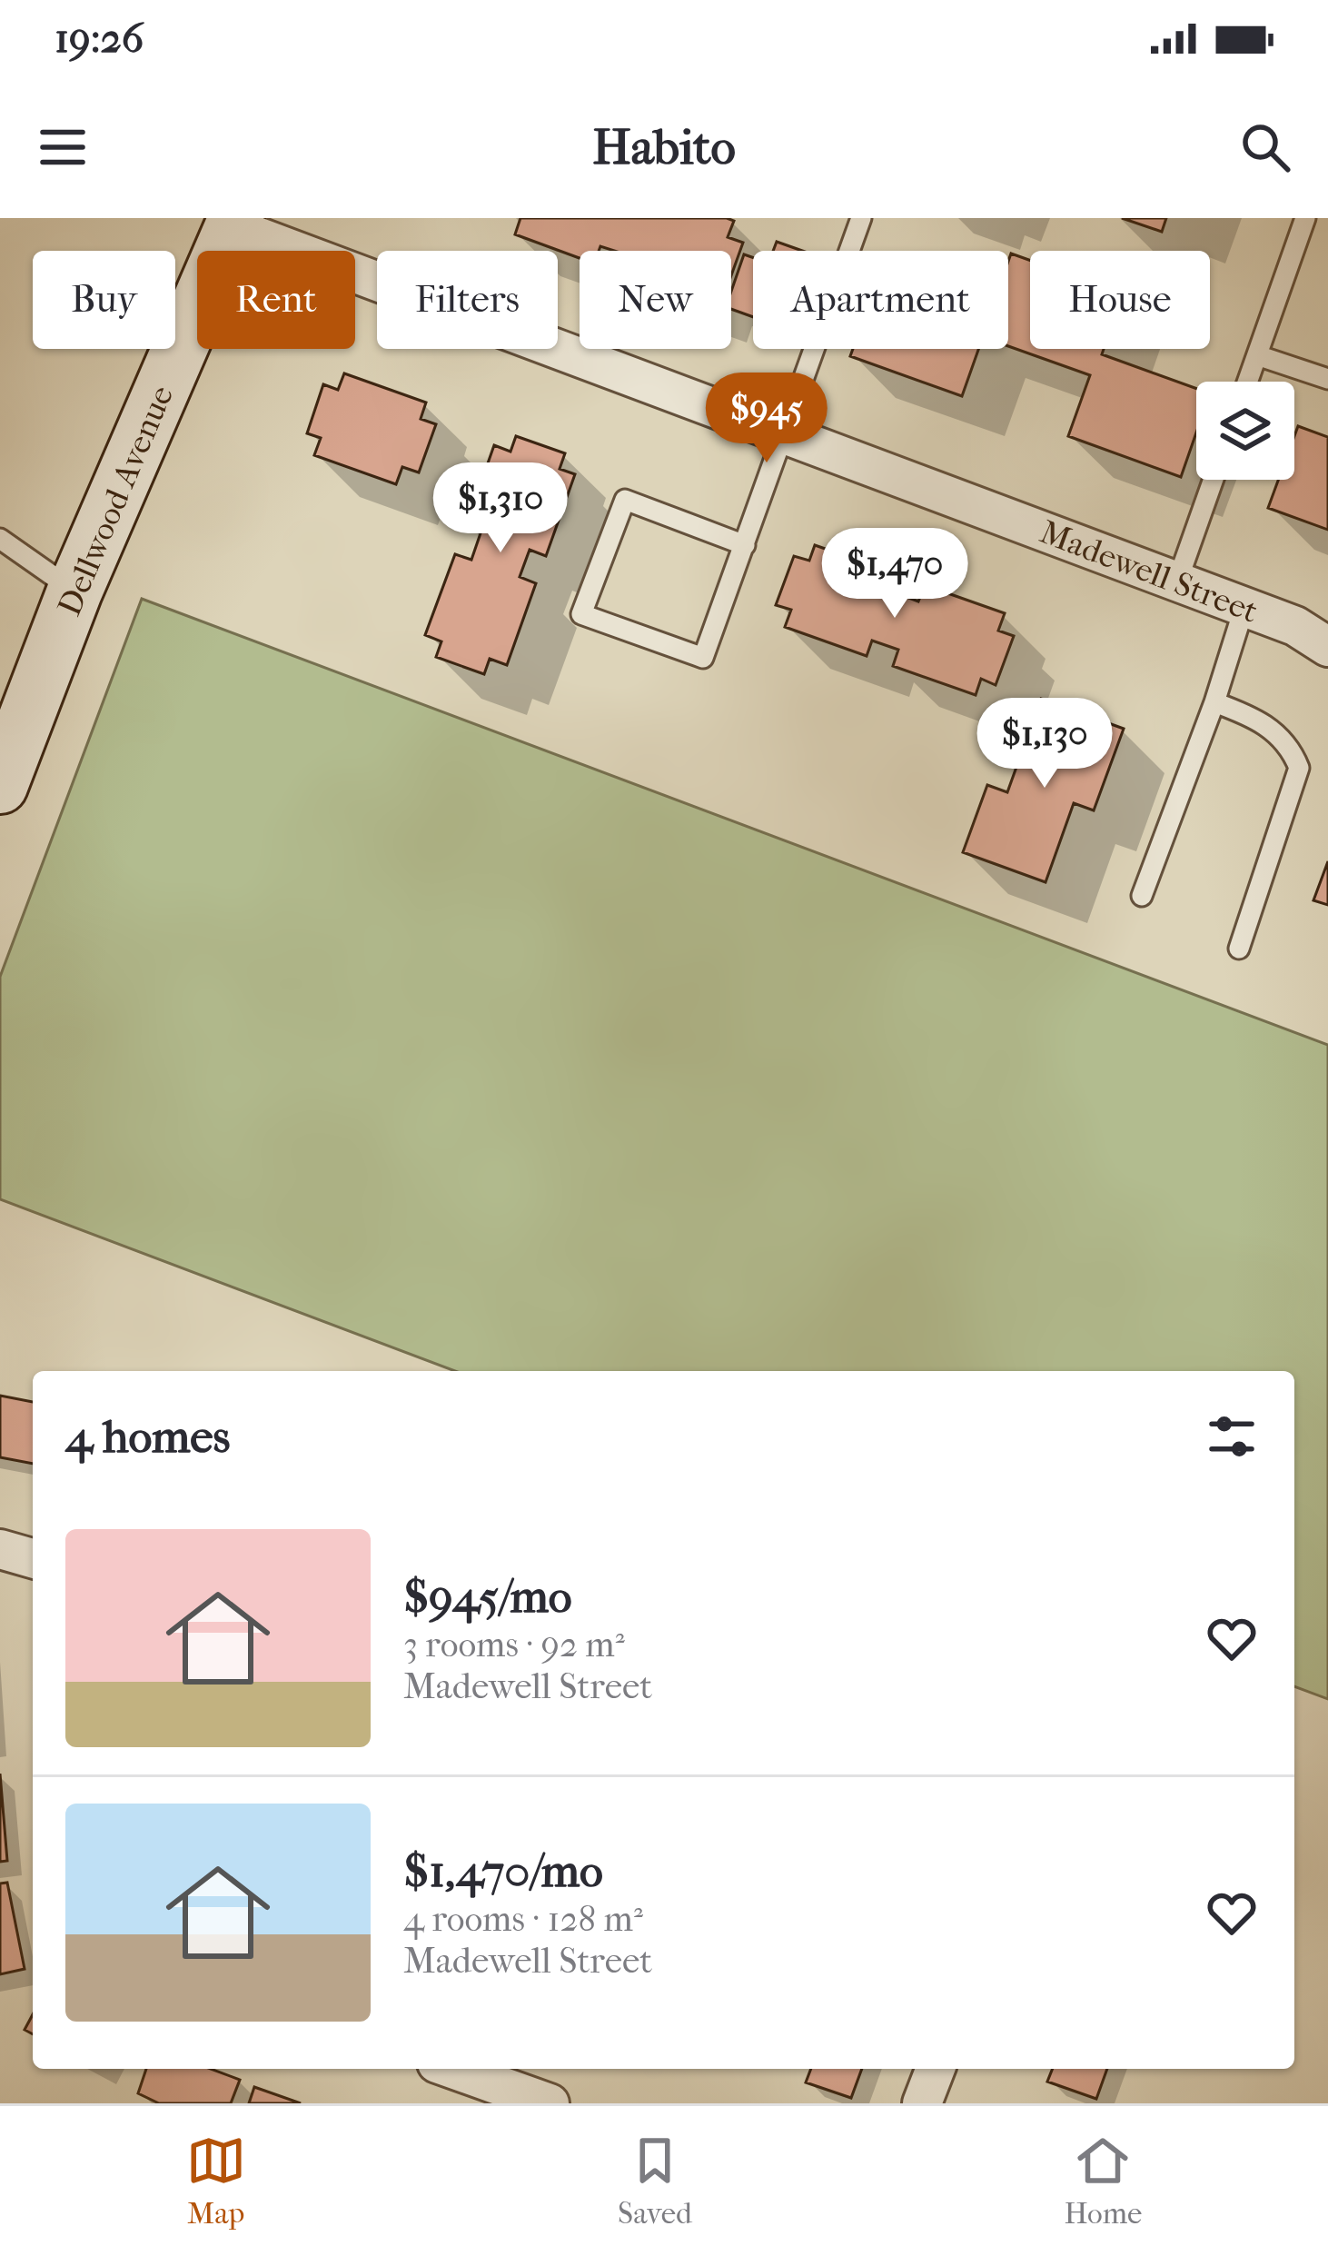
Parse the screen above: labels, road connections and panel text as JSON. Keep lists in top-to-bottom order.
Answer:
{
  "streets": {
    "street": ["Dellwood Avenue", "Madewell Street"]
  },
  "crossings": [
    ["Dellwood Avenue", "Madewell Street"]
  ],
  "page": {
    "status": "19:26",
    "header": "Habito",
    "chip": [
      "Buy",
      "Rent",
      "Filters",
      "New",
      "Apartment",
      "House"
    ],
    "price": [
      "$945",
      "$1,310",
      "$1,470",
      "$1,130"
    ],
    "heading": "4 homes",
    "list": [
      {
        "name": "$945/mo",
        "note": "3 rooms · 92 m² · Madewell Street"
      },
      {
        "name": "$1,470/mo",
        "note": "4 rooms · 128 m² · Madewell Street"
      }
    ],
    "tabs": ["Map", "Saved", "Home"]
  }
}
